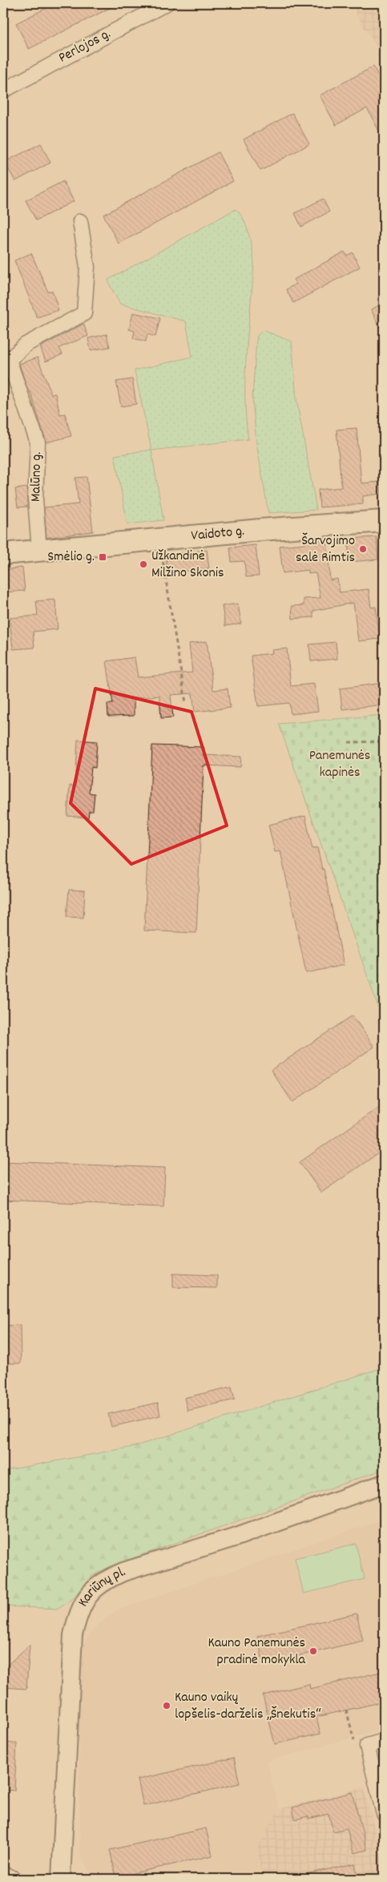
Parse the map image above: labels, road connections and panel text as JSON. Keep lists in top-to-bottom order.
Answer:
{
  "streets": {
    "main road": ["Vaidoto g."],
    "street": ["Perlojos g.", "Malūno g.", "Kariūnų pl."]
  },
  "crossings": [
    ["Malūno g.", "Vaidoto g."]
  ],
  "parks": ["Panemunės kapinės"],
  "places": {
    "other": [
      "Šarvojimo salė Rimtis",
      "Užkandinė Milžino Skonis",
      "Kauno Panemunės pradinė mokykla",
      "Kauno vaikų lopšelis-darželis „Šnekutis“"
    ],
    "transit": ["Smėlio g."]
  }
}
